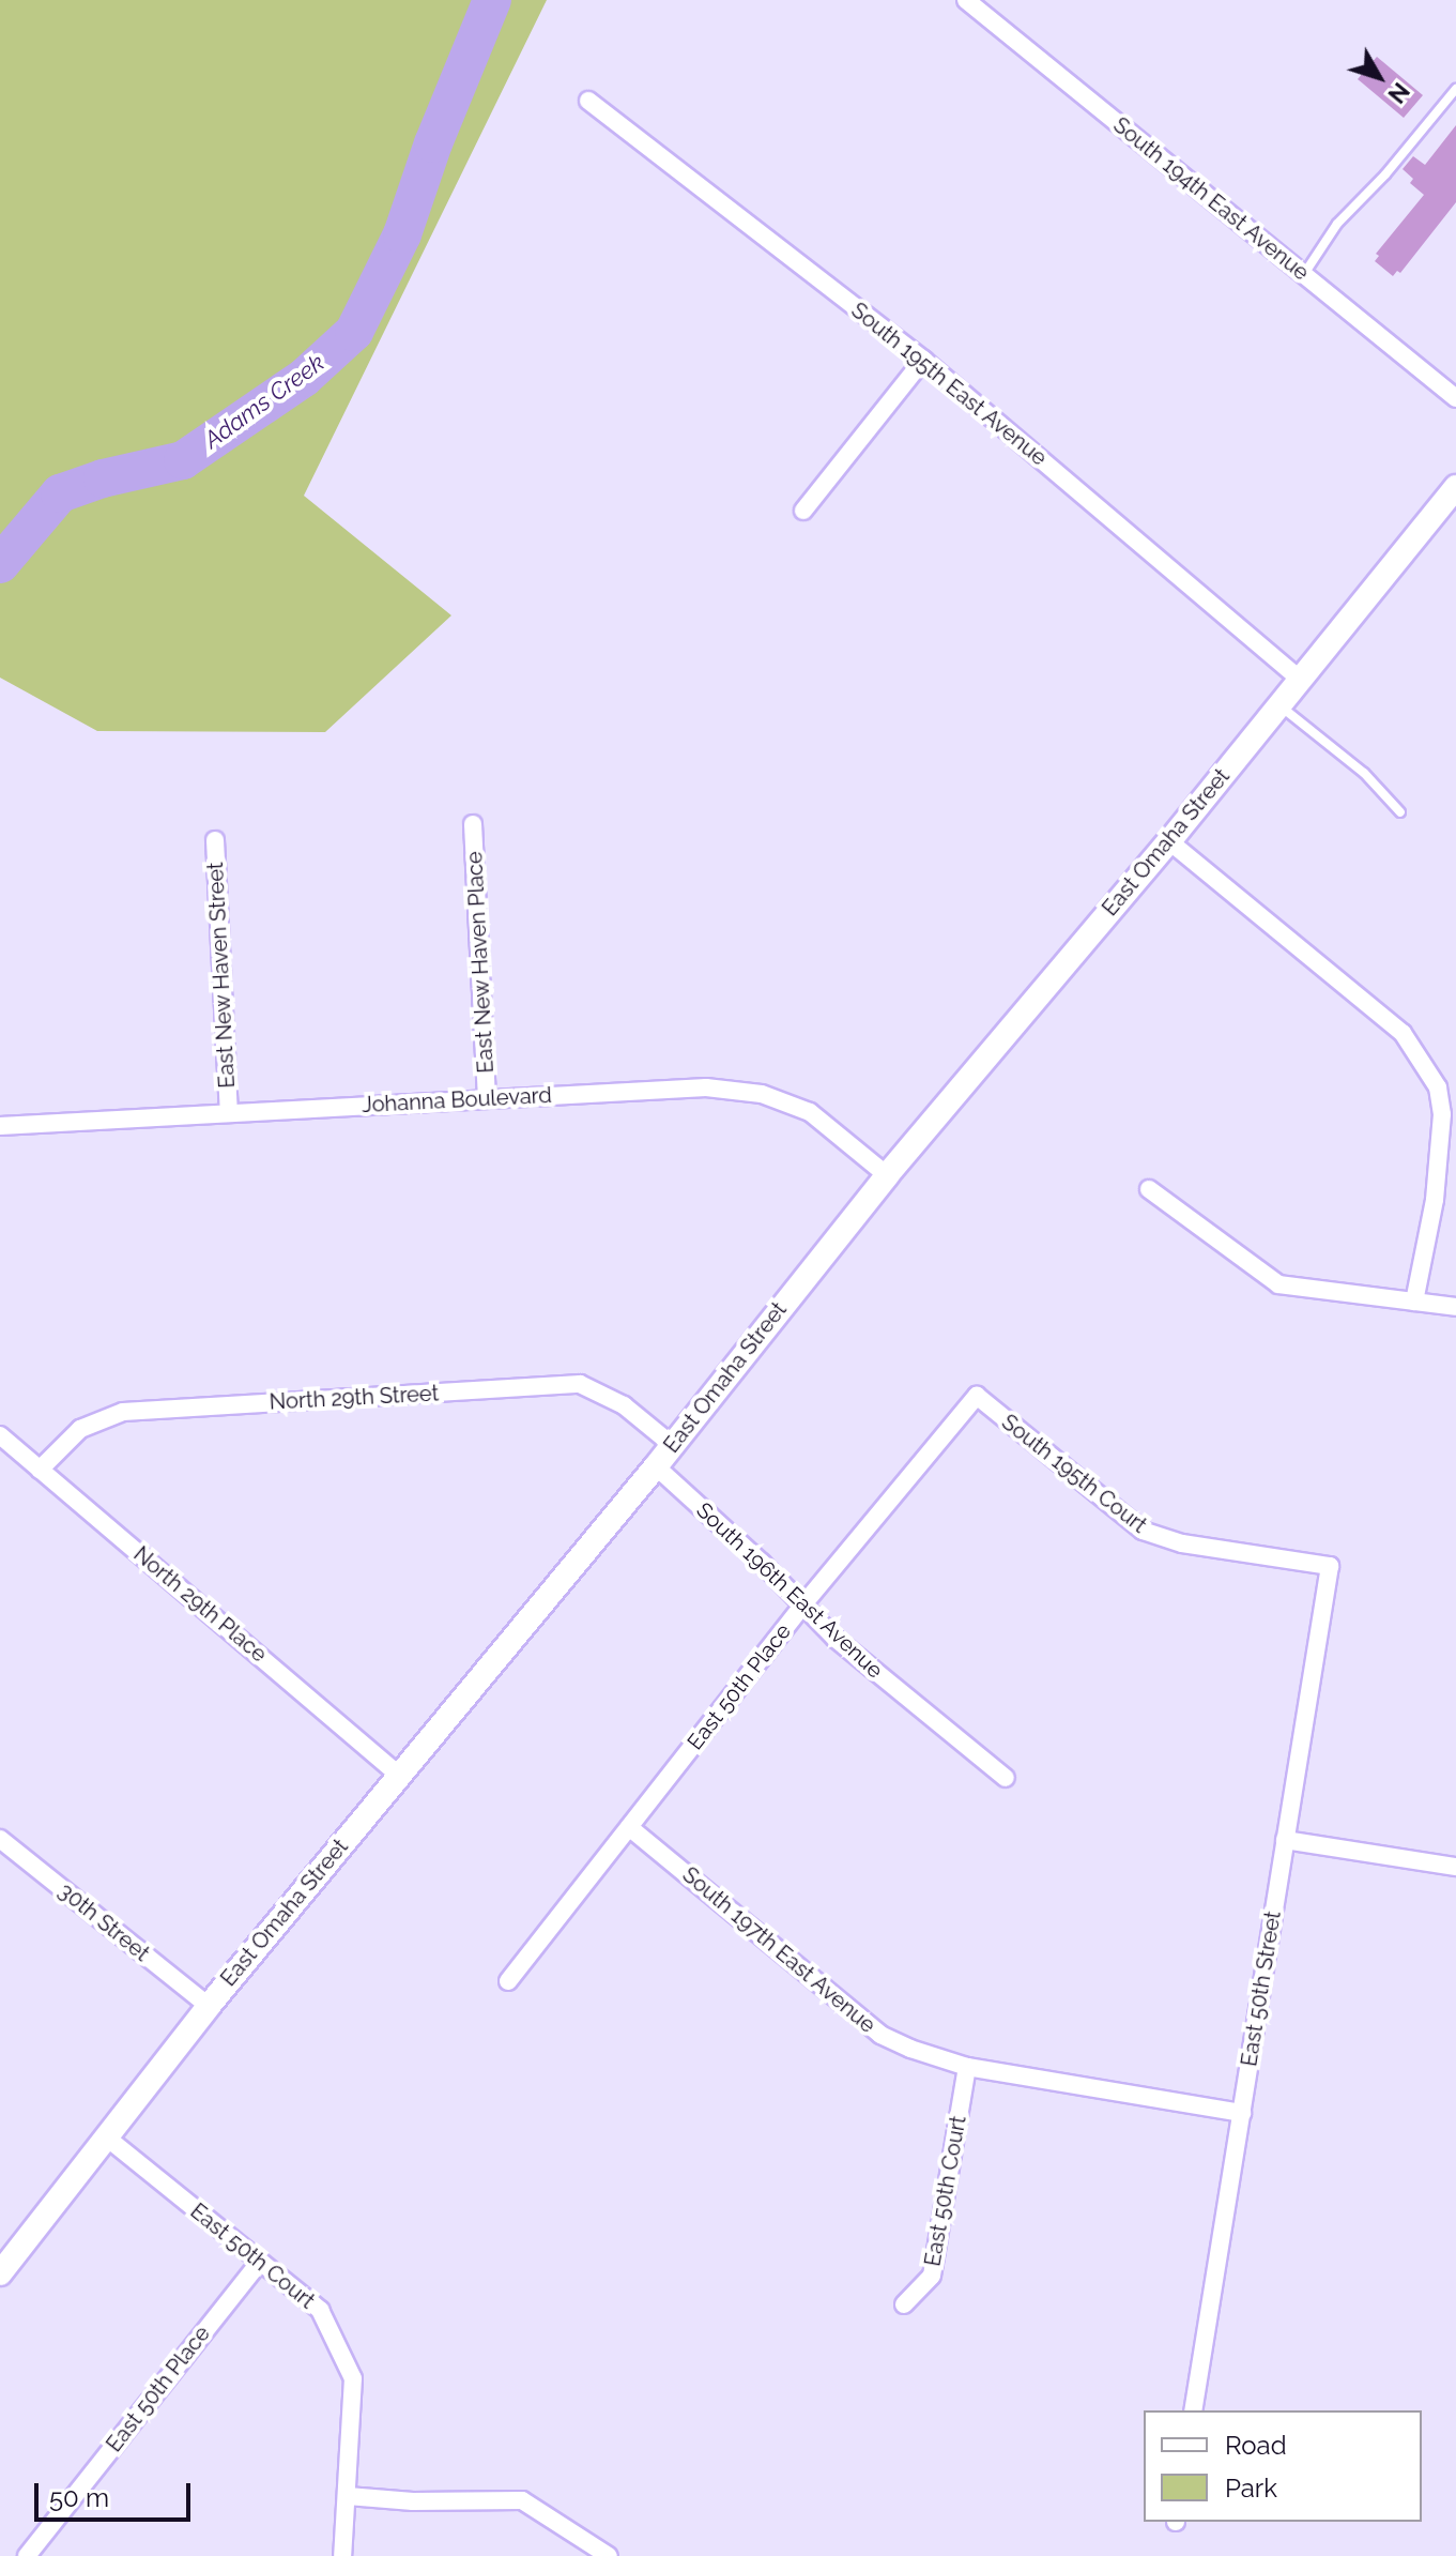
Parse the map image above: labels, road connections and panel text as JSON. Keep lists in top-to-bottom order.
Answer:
{
  "streets": {
    "street": [
      "South 194th East Avenue",
      "South 195th East Avenue",
      "East Omaha Street",
      "East New Haven Place",
      "East New Haven Street",
      "Johanna Boulevard",
      "North 29th Street",
      "South 195th Court",
      "South 196th East Avenue",
      "North 29th Place",
      "East 50th Place",
      "30th Street",
      "South 197th East Avenue",
      "East 50th Street",
      "East 50th Court"
    ]
  },
  "crossings": [
    ["South 195th East Avenue", "East Omaha Street"],
    ["East Omaha Street", "Johanna Boulevard"],
    ["East Omaha Street", "North 29th Street"],
    ["East Omaha Street", "South 196th East Avenue"],
    ["East Omaha Street", "North 29th Place"],
    ["East Omaha Street", "30th Street"],
    ["East Omaha Street", "East 50th Court"],
    ["East New Haven Place", "Johanna Boulevard"],
    ["East New Haven Street", "Johanna Boulevard"],
    ["North 29th Street", "North 29th Place"],
    ["South 195th Court", "East 50th Place"],
    ["South 195th Court", "East 50th Street"],
    ["South 196th East Avenue", "East 50th Place"],
    ["East 50th Place", "South 197th East Avenue"],
    ["East 50th Place", "East 50th Court"],
    ["South 197th East Avenue", "East 50th Street"],
    ["South 197th East Avenue", "East 50th Court"]
  ],
  "water": ["Adams Creek"],
  "legend": ["Road", "Park"],
  "scale_bar": "50 m",
  "north": "bottom right"
}
